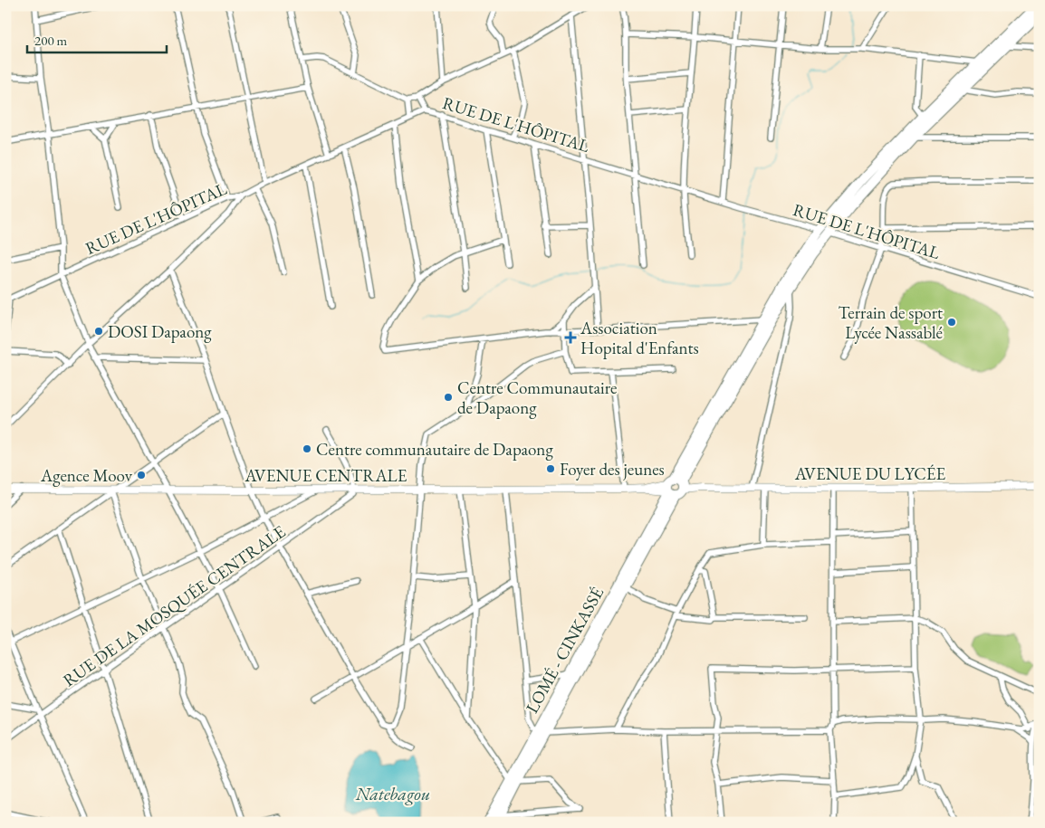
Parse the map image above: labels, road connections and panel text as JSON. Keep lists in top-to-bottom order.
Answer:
{
  "streets": {
    "highway": ["LOMÉ - CINKASSÉ"],
    "main road": ["AVENUE DU LYCÉE", "AVENUE CENTRALE"],
    "street": ["RUE DE L'HÔPITAL", "RUE DE LA MOSQUÉE CENTRALE"]
  },
  "crossings": [
    ["AVENUE DU LYCÉE", "AVENUE CENTRALE"],
    ["AVENUE DU LYCÉE", "LOMÉ - CINKASSÉ"],
    ["AVENUE CENTRALE", "RUE DE LA MOSQUÉE CENTRALE"],
    ["AVENUE CENTRALE", "LOMÉ - CINKASSÉ"]
  ],
  "water": ["Natebagou"],
  "places": {
    "other": [
      "Terrain de sport Lycée Nassablé",
      "DOSI Dapaong",
      "Centre Communautaire de Dapaong",
      "Centre communautaire de Dapaong",
      "Foyer des jeunes",
      "Agence Moov"
    ],
    "health": ["Association Hopital d'Enfants"]
  },
  "scale_bar": "200 m"
}
